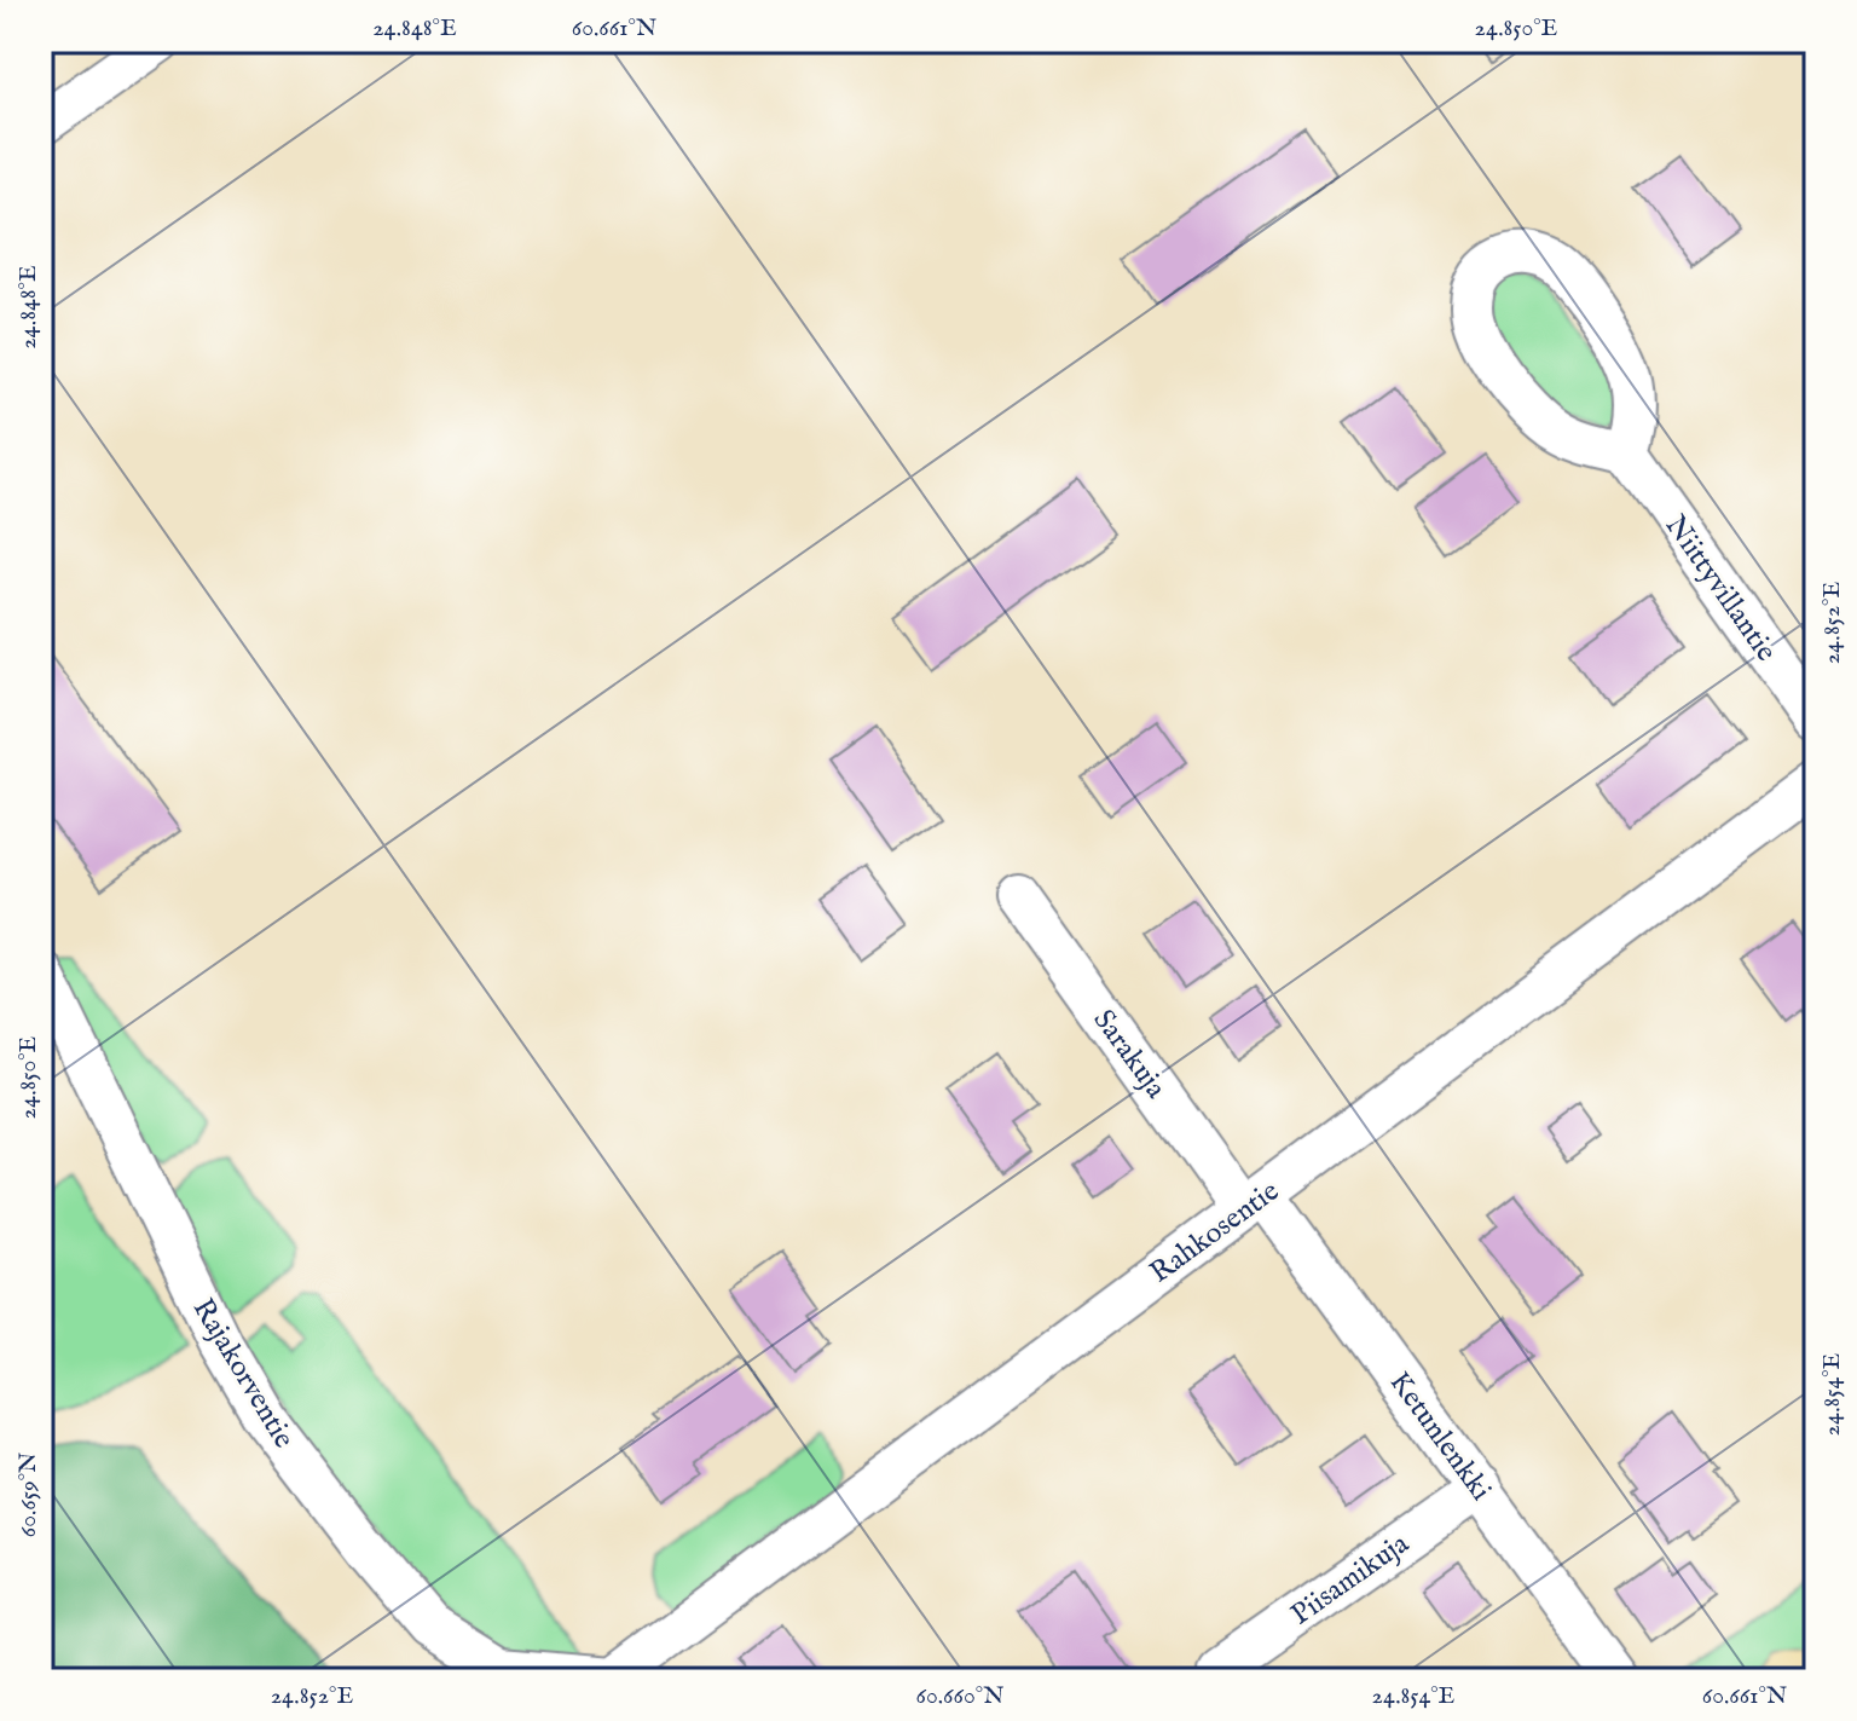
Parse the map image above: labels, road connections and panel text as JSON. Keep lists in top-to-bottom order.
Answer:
{
  "streets": {
    "street": [
      "Niittyvillantie",
      "Sarakuja",
      "Rahkosentie",
      "Rajakorventie",
      "Ketunlenkki",
      "Piisamikuja"
    ]
  },
  "crossings": [
    ["Sarakuja", "Rahkosentie"],
    ["Sarakuja", "Ketunlenkki"],
    ["Rahkosentie", "Rajakorventie"],
    ["Rahkosentie", "Ketunlenkki"],
    ["Ketunlenkki", "Piisamikuja"]
  ],
  "coordinates": [
    "24.848°E",
    "60.661°N",
    "24.850°E",
    "24.852°E",
    "24.854°E",
    "60.659°N",
    "60.660°N"
  ]
}
